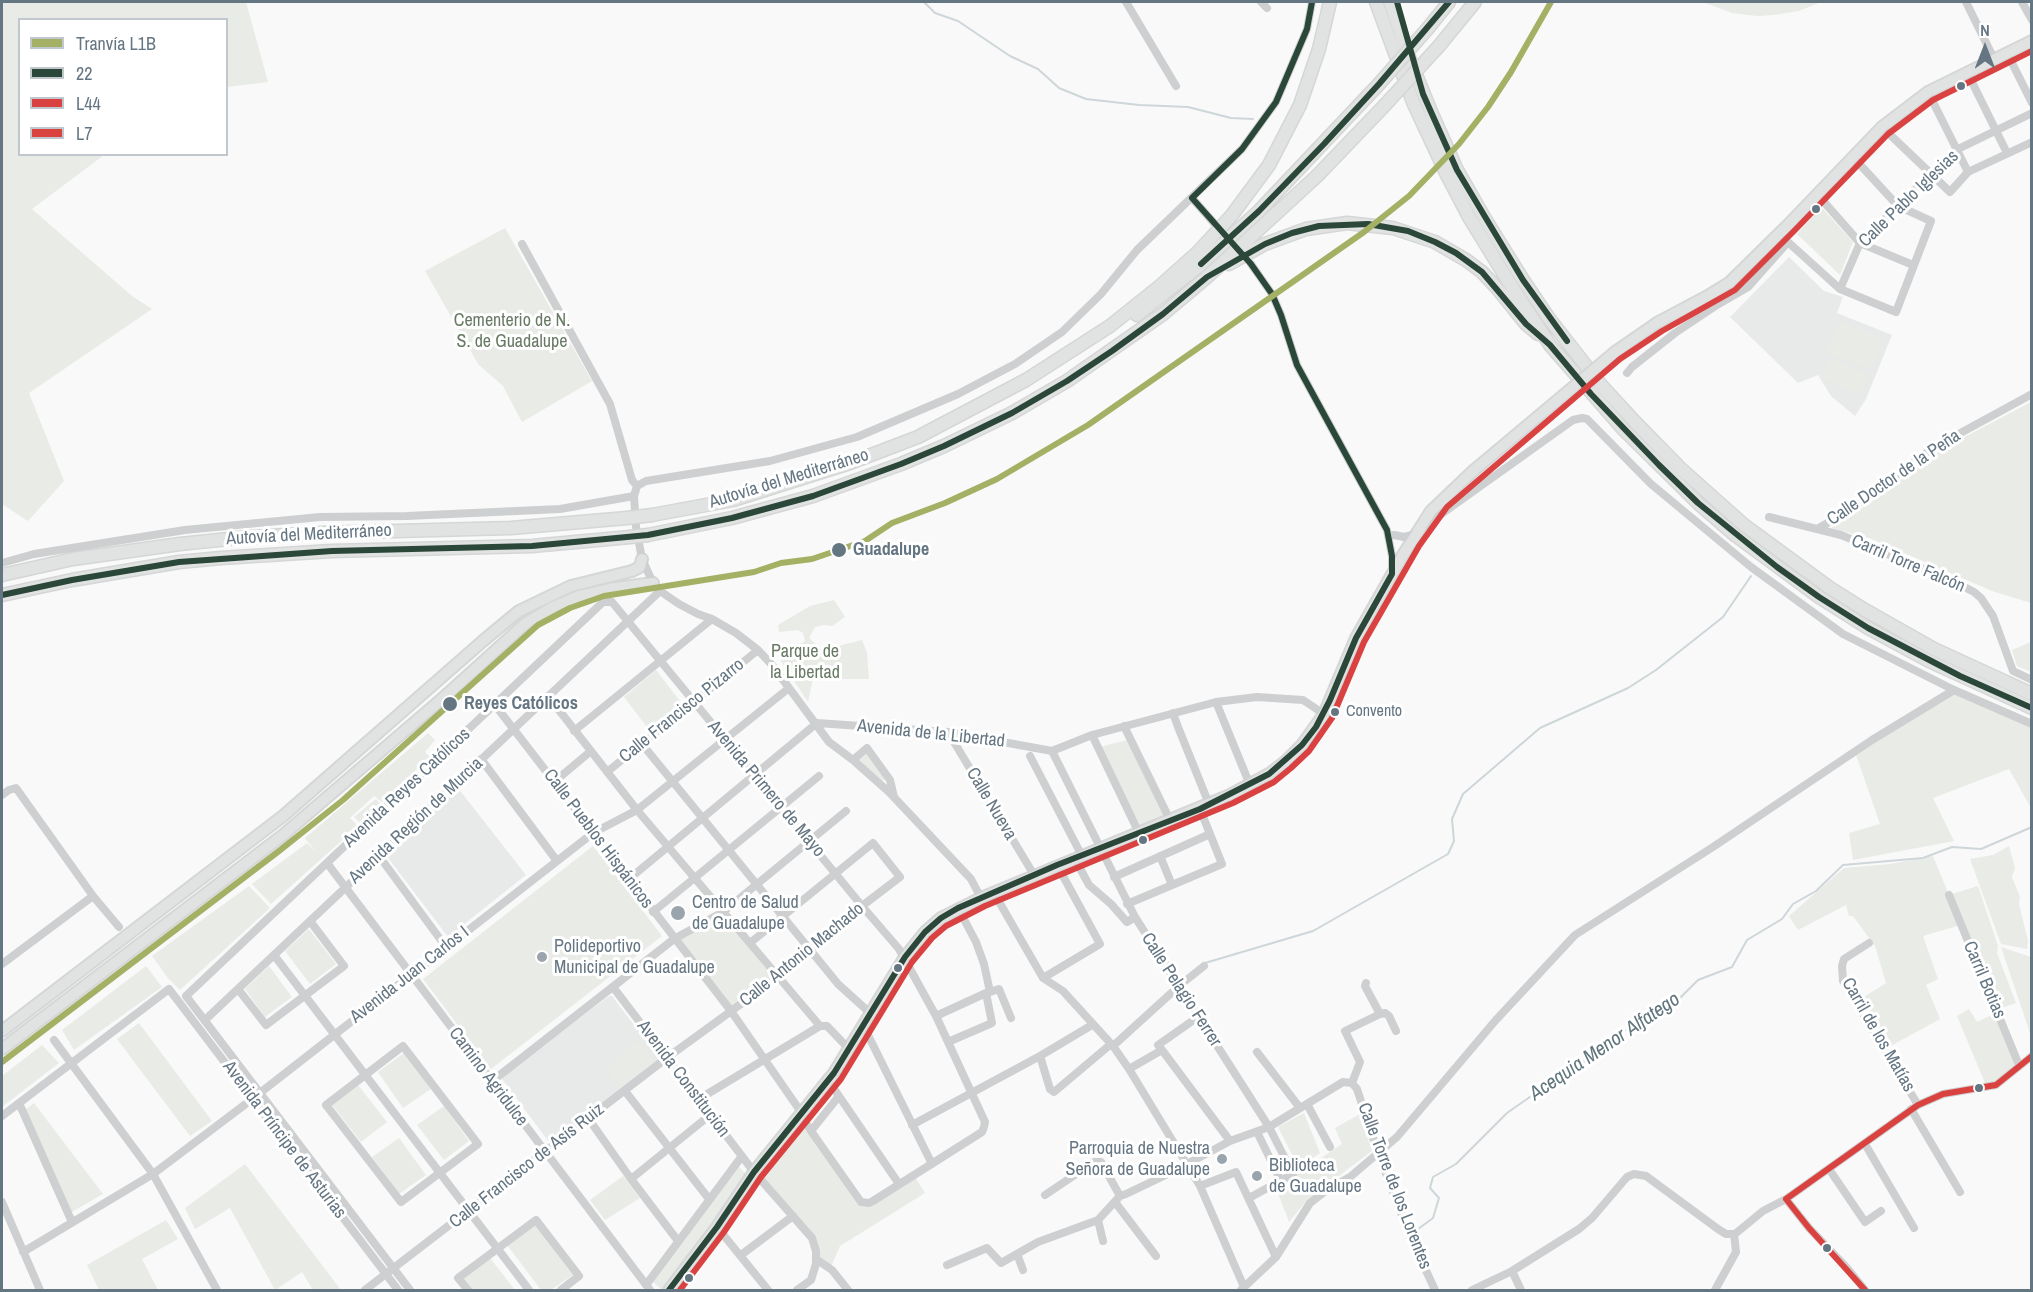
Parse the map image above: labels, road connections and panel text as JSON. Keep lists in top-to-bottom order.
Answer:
{
  "streets": {
    "highway": ["Autovía del Mediterráneo"],
    "street": [
      "Calle Pablo Iglesias",
      "Calle Doctor de la Peña",
      "Carril Torre Falcón",
      "Calle Francisco Pizarro",
      "Avenida de la Libertad",
      "Avenida Reyes Católicos",
      "Avenida Primero de Mayo",
      "Calle Nueva",
      "Avenida Región de Murcia",
      "Calle Pueblos Hispánicos",
      "Calle Antonio Machado",
      "Avenida Juan Carlos I",
      "Carril Botias",
      "Calle Pelagio Ferrer",
      "Carril de los Matías",
      "Camino Agridulce",
      "Avenida Constitución",
      "Avenida Príncipe de Asturias",
      "Calle Francisco de Asís Ruiz",
      "Calle Torre de los Lorentes"
    ]
  },
  "crossings": [
    ["Calle Doctor de la Peña", "Carril Torre Falcón"],
    ["Calle Francisco Pizarro", "Avenida Primero de Mayo"],
    ["Avenida de la Libertad", "Calle Nueva"],
    ["Avenida de la Libertad", "Calle Pelagio Ferrer"],
    ["Avenida Reyes Católicos", "Avenida Primero de Mayo"],
    ["Avenida Reyes Católicos", "Avenida Región de Murcia"],
    ["Avenida Reyes Católicos", "Calle Pueblos Hispánicos"],
    ["Avenida Reyes Católicos", "Camino Agridulce"],
    ["Avenida Reyes Católicos", "Avenida Príncipe de Asturias"],
    ["Avenida Primero de Mayo", "Avenida Región de Murcia"],
    ["Avenida Primero de Mayo", "Calle Pueblos Hispánicos"],
    ["Avenida Primero de Mayo", "Calle Antonio Machado"],
    ["Avenida Primero de Mayo", "Avenida Juan Carlos I"],
    ["Avenida Región de Murcia", "Calle Pueblos Hispánicos"],
    ["Avenida Región de Murcia", "Camino Agridulce"],
    ["Avenida Región de Murcia", "Avenida Príncipe de Asturias"],
    ["Calle Pueblos Hispánicos", "Calle Antonio Machado"],
    ["Calle Pueblos Hispánicos", "Avenida Juan Carlos I"],
    ["Calle Antonio Machado", "Avenida Constitución"],
    ["Calle Antonio Machado", "Calle Francisco de Asís Ruiz"],
    ["Avenida Juan Carlos I", "Camino Agridulce"],
    ["Avenida Juan Carlos I", "Avenida Príncipe de Asturias"],
    ["Calle Pelagio Ferrer", "Calle Torre de los Lorentes"],
    ["Camino Agridulce", "Calle Francisco de Asís Ruiz"],
    ["Avenida Constitución", "Calle Francisco de Asís Ruiz"],
    ["Avenida Príncipe de Asturias", "Calle Francisco de Asís Ruiz"]
  ],
  "water": ["Acequia Menor Alfatego"],
  "parks": ["Cementerio de N. S. de Guadalupe", "Parque de la Libertad"],
  "places": [
    "Guadalupe",
    "Reyes Católicos",
    "Convento",
    "Centro de Salud de Guadalupe",
    "Polideportivo Municipal de Guadalupe",
    "Parroquia de Nuestra Señora de Guadalupe",
    "Biblioteca de Guadalupe"
  ],
  "lines": [
    "tram line L1B",
    "transit line 22",
    "transit line L44",
    "transit line L7"
  ],
  "legend": [
    "Tranvía L1B",
    "22",
    "L44",
    "L7"
  ],
  "north": "top"
}
